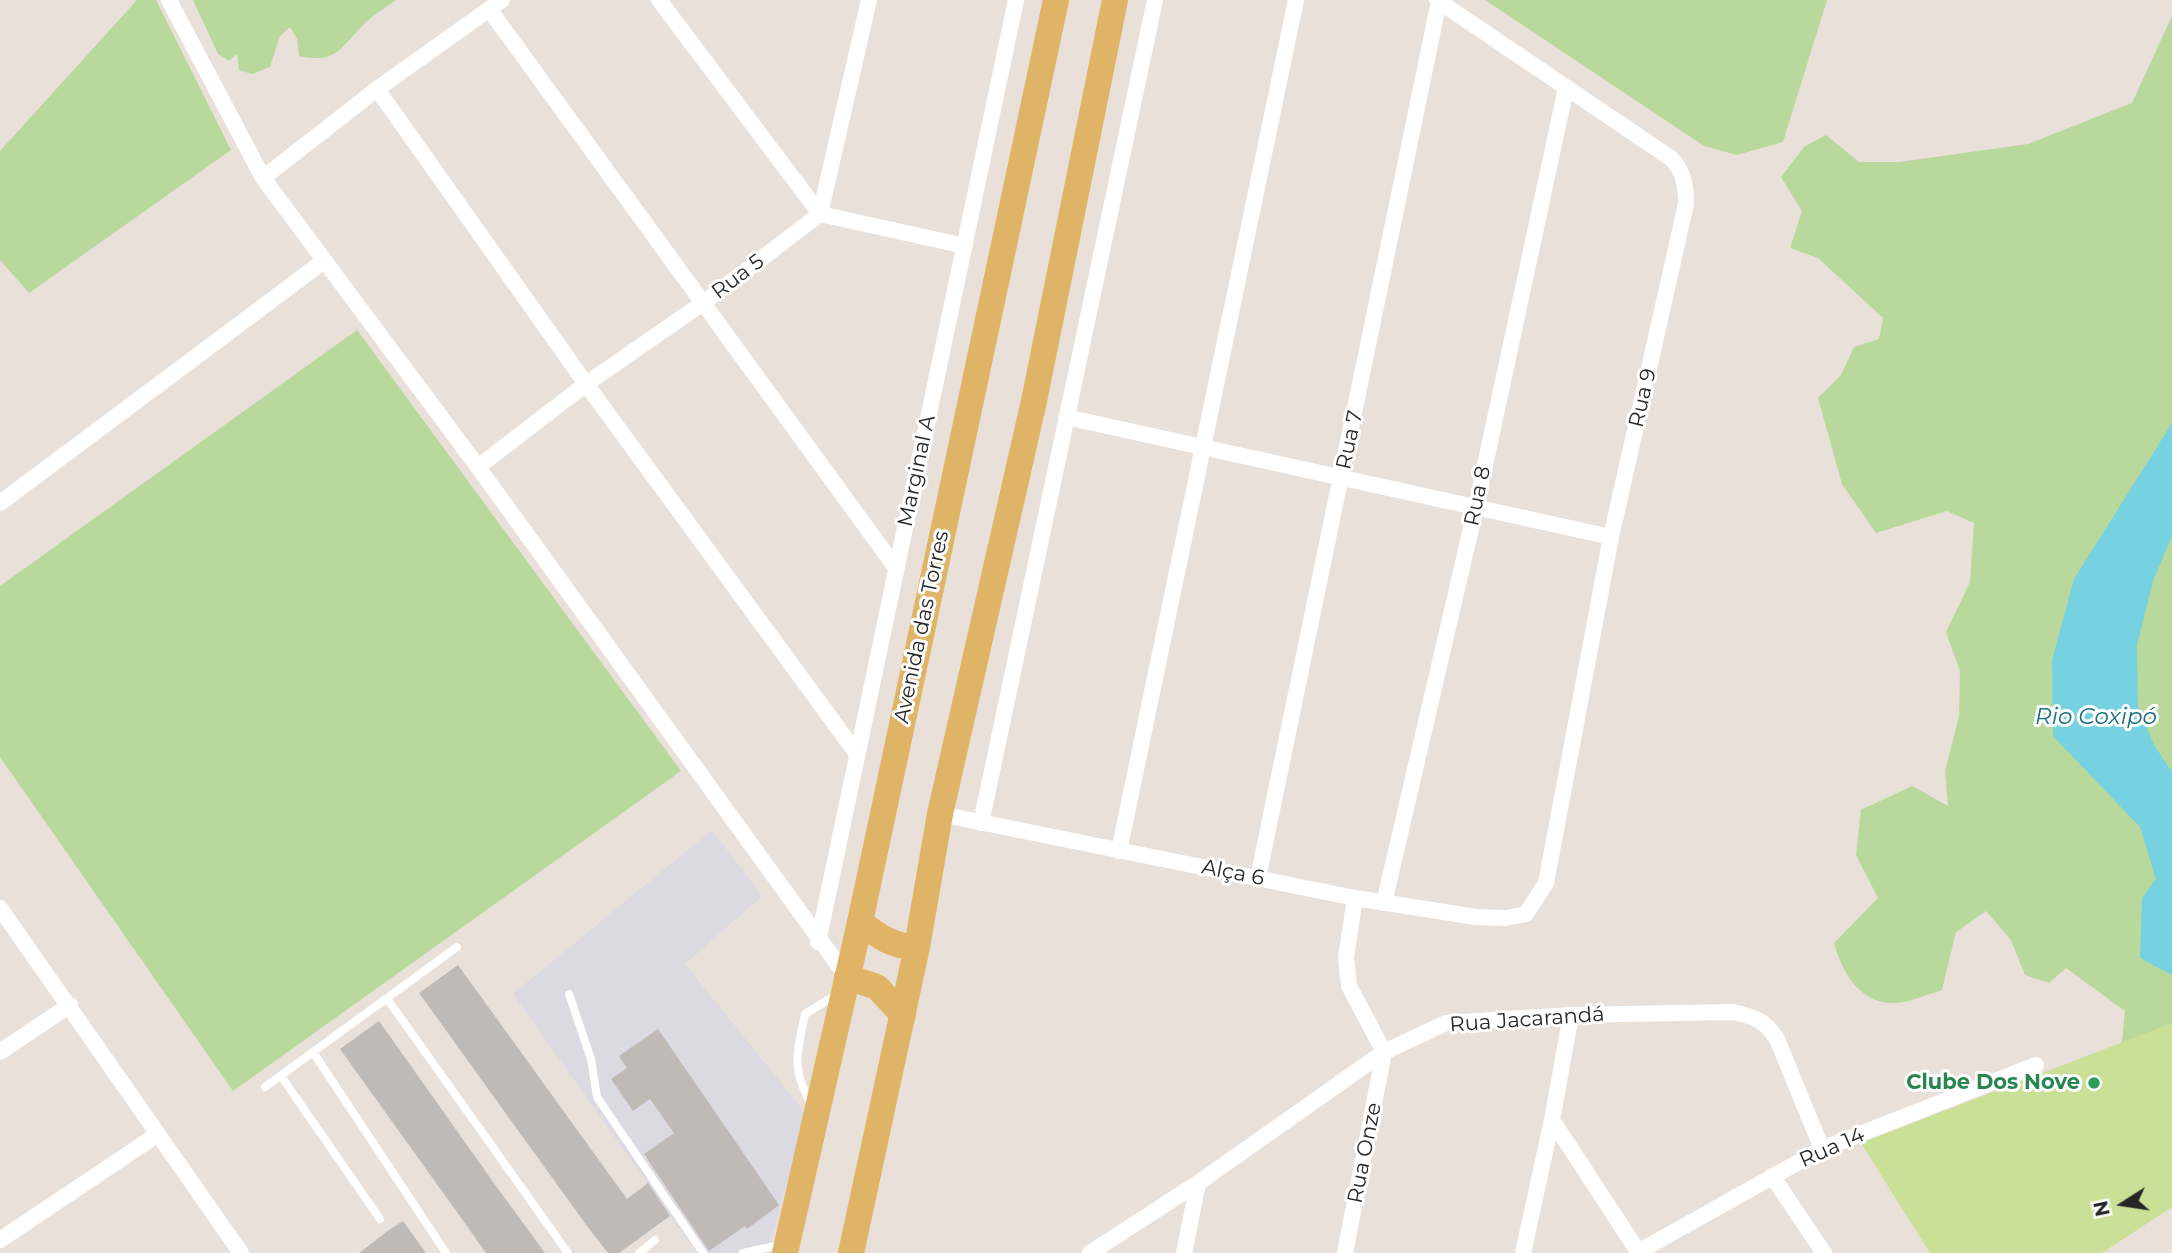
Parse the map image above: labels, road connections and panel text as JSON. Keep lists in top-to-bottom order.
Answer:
{
  "streets": {
    "main road": ["Avenida das Torres"],
    "street": [
      "Rua 5",
      "Rua 9",
      "Rua 7",
      "Marginal A",
      "Rua 8",
      "Alça 6",
      "Rua Jacarandá",
      "Rua 14",
      "Rua Onze"
    ]
  },
  "crossings": [
    ["Rua 9", "Rua 7"],
    ["Rua 9", "Rua 8"],
    ["Rua 9", "Alça 6"],
    ["Rua 7", "Alça 6"],
    ["Rua 8", "Alça 6"],
    ["Rua Jacarandá", "Rua 14"],
    ["Rua Jacarandá", "Rua Onze"]
  ],
  "water": ["Rio Coxipó"],
  "places": ["Clube Dos Nove"],
  "north": "left"
}
